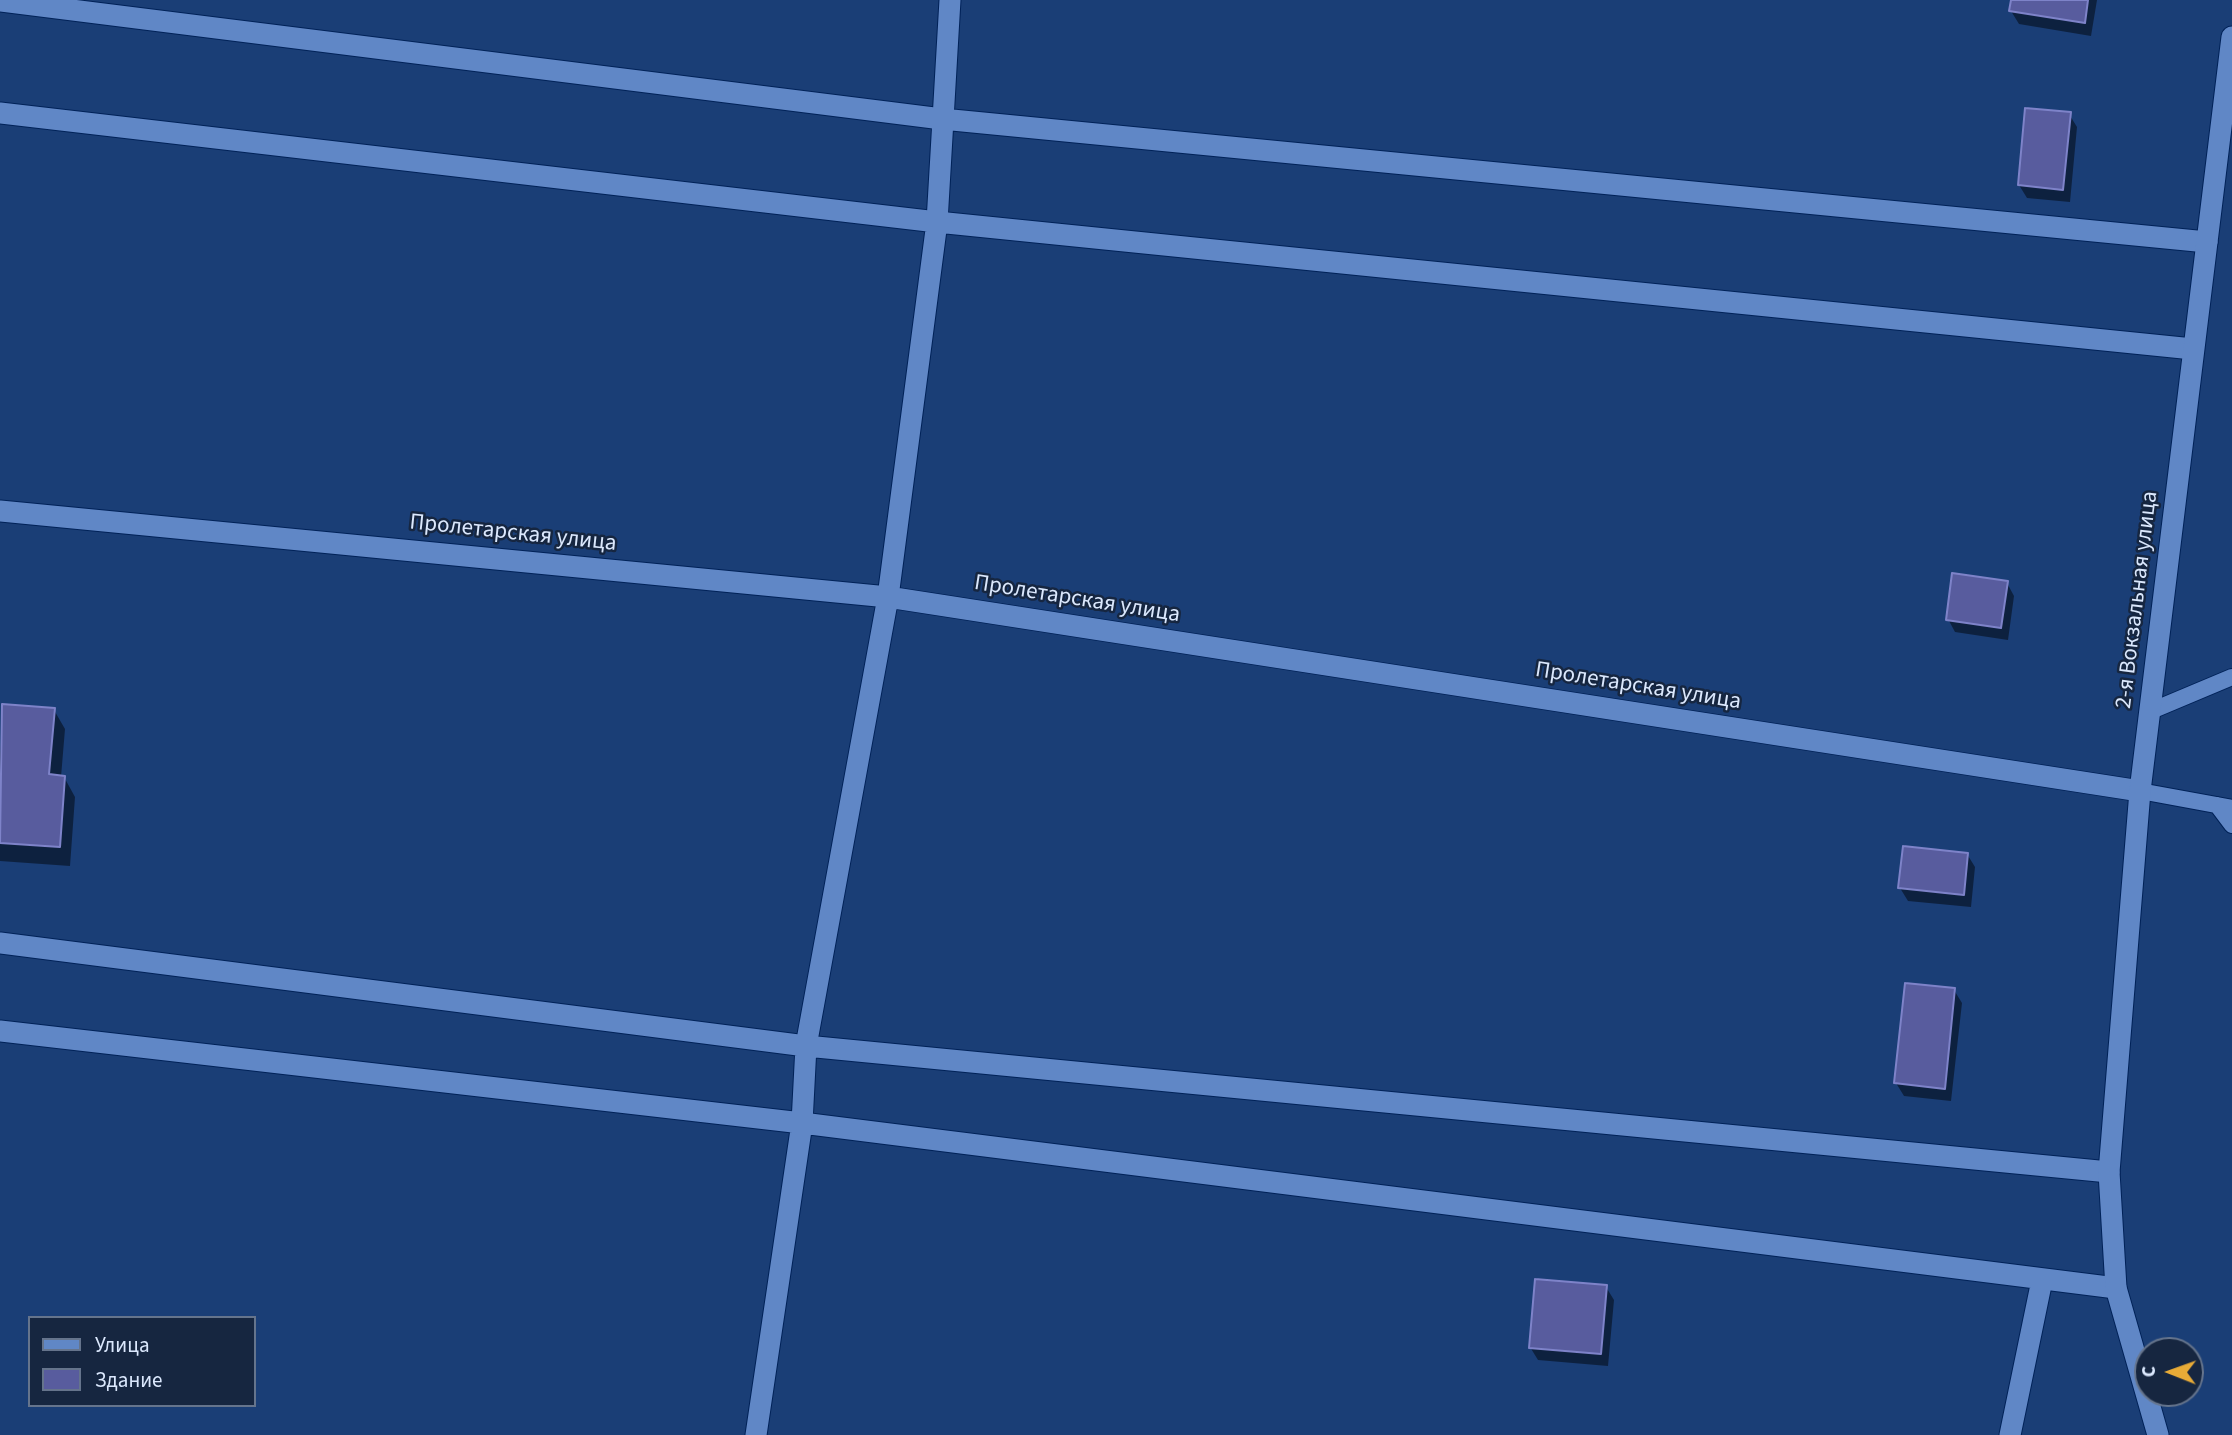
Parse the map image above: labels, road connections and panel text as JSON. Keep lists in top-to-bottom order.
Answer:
{
  "streets": {
    "street": ["Пролетарская улица", "2-я Вокзальная улица"]
  },
  "crossings": [
    ["Пролетарская улица", "2-я Вокзальная улица"]
  ],
  "legend": ["Улица", "Здание"],
  "north": "left"
}
